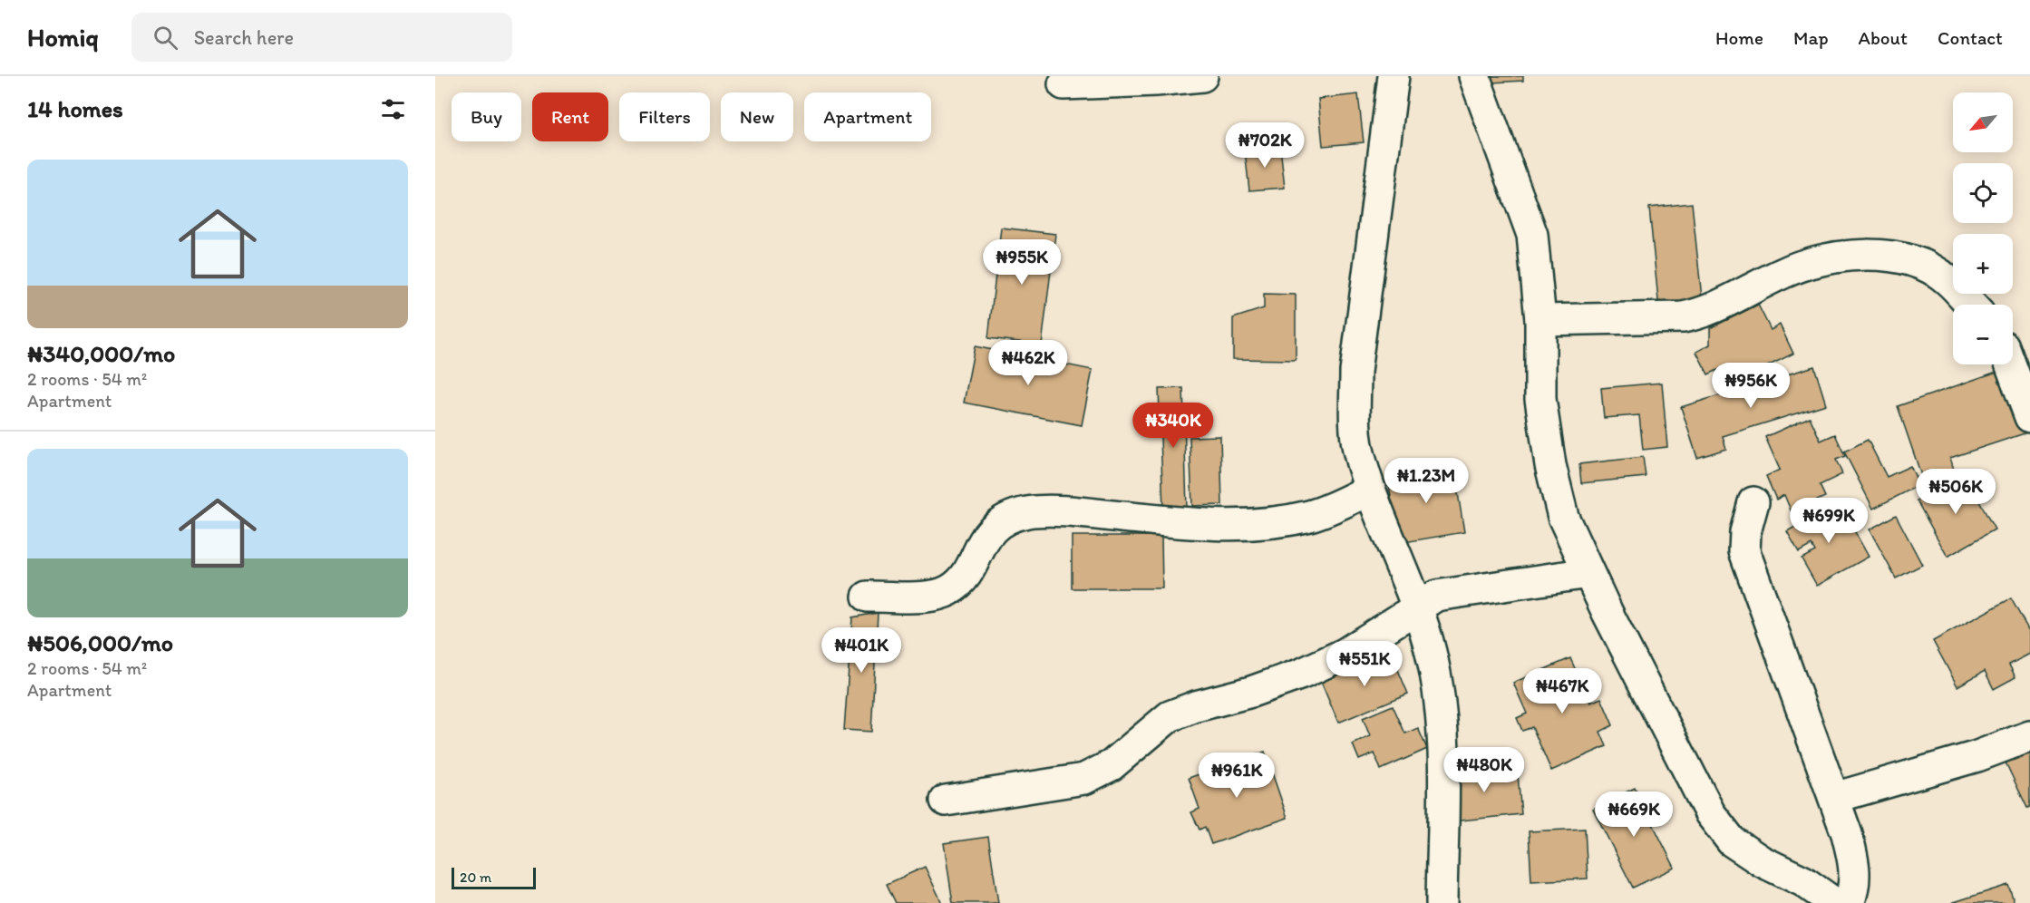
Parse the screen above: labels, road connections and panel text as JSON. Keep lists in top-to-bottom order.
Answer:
{
  "scale_bar": "20 m",
  "north": "bottom left",
  "page": {
    "header": "Homiq",
    "search": "Search here",
    "nav": [
      "Home",
      "Map",
      "About",
      "Contact"
    ],
    "heading": "14 homes",
    "map_buttons": ["+", "−"],
    "chip": [
      "Buy",
      "Rent",
      "Filters",
      "New",
      "Apartment"
    ],
    "price": [
      "₦702K",
      "₦955K",
      "₦462K",
      "₦956K",
      "₦340K",
      "₦1.23M",
      "₦506K",
      "₦699K",
      "₦401K",
      "₦551K",
      "₦467K",
      "₦480K",
      "₦961K",
      "₦669K"
    ],
    "list": [
      {
        "name": "₦340,000/mo",
        "note": "2 rooms · 54 m² · Apartment"
      },
      {
        "name": "₦506,000/mo",
        "note": "2 rooms · 54 m² · Apartment"
      }
    ],
    "scale": "20 m"
  }
}
